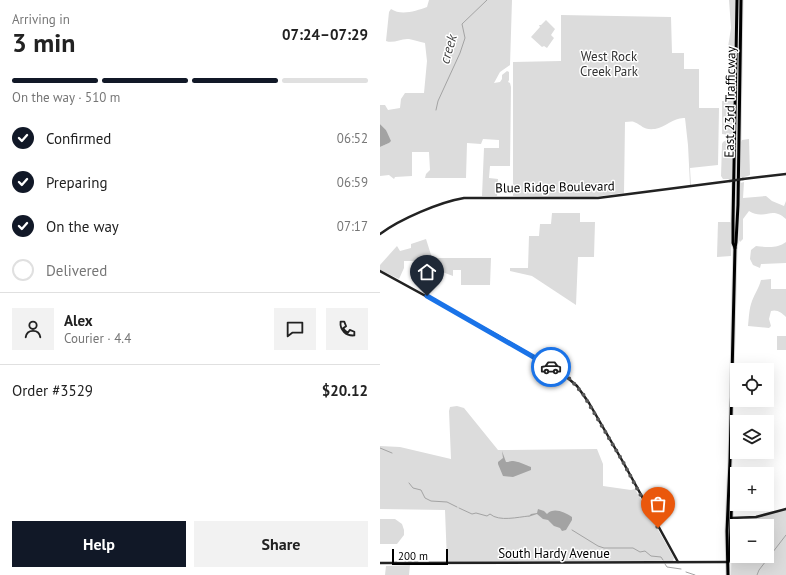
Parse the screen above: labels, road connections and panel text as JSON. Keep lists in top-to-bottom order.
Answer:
{
  "streets": {
    "main road": ["East 23rd Trafficway"],
    "street": ["Blue Ridge Boulevard", "South Hardy Avenue"]
  },
  "water": ["creek"],
  "parks": ["West Rock Creek Park"],
  "scale_bar": "200 m",
  "page": {
    "heading": ["3 min", "Arriving in", "07:24–07:29"],
    "panel": [
      "Alex",
      "Courier · 4.4",
      "Order #3529",
      "$20.12"
    ],
    "bar": "On the way · 510 m",
    "list": [
      ["Confirmed", "06:52"],
      ["Preparing", "06:59"],
      ["On the way", "07:17"],
      "Delivered"
    ],
    "map_buttons": ["+", "−"],
    "buttons": ["Help", "Share"],
    "scale": "200 m"
  }
}
